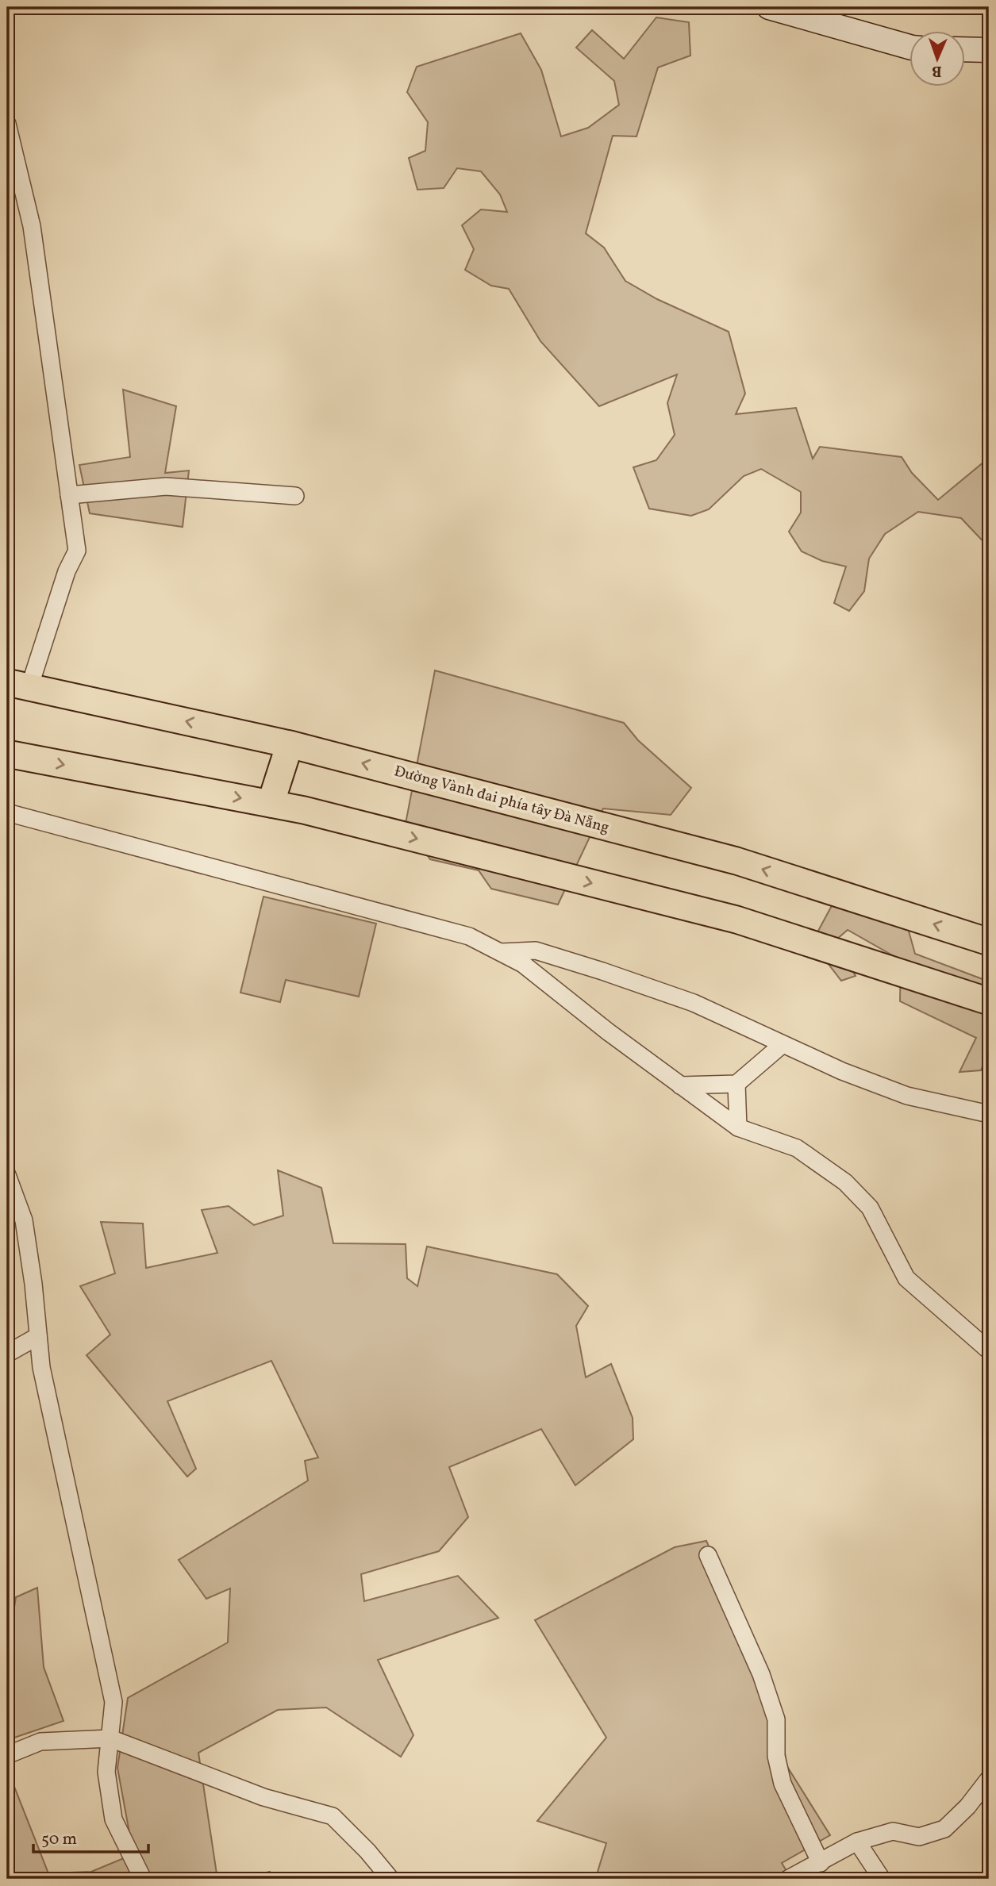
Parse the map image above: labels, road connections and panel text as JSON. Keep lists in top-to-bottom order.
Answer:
{
  "streets": {
    "main road": ["Đường Vành đai phía tây Đà Nẵng"]
  },
  "scale_bar": "50 m",
  "north": "bottom"
}
